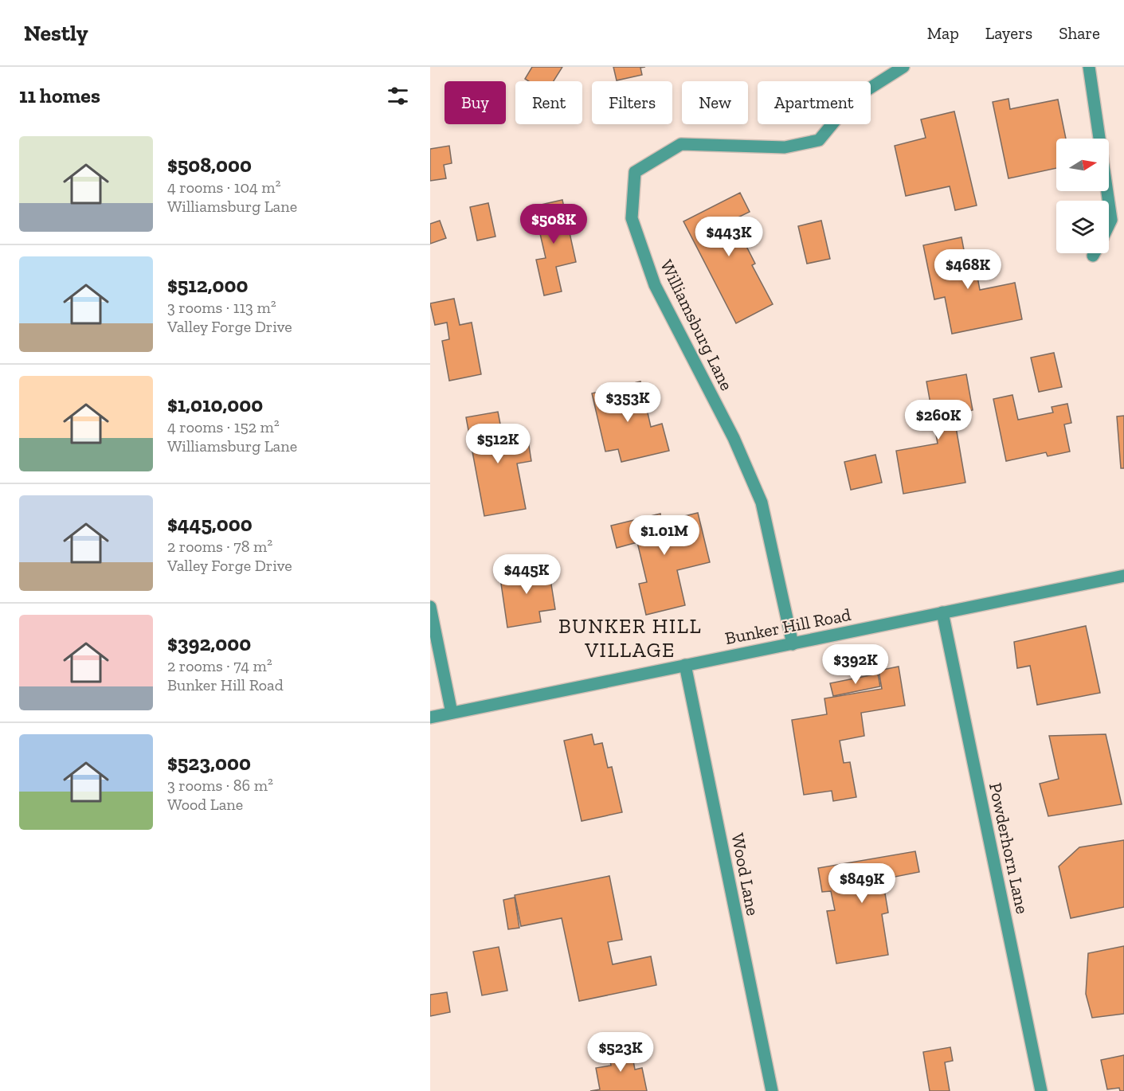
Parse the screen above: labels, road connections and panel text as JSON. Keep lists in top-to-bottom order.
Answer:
{
  "streets": {
    "street": [
      "Williamsburg Lane",
      "Bunker Hill Road",
      "Powderhorn Lane",
      "Wood Lane"
    ]
  },
  "crossings": [
    ["Williamsburg Lane", "Bunker Hill Road"],
    ["Bunker Hill Road", "Powderhorn Lane"],
    ["Bunker Hill Road", "Wood Lane"]
  ],
  "districts": ["BUNKER HILL VILLAGE"],
  "north": "right",
  "page": {
    "header": "Nestly",
    "nav": ["Map", "Layers", "Share"],
    "heading": "11 homes",
    "chip": [
      "Buy",
      "Rent",
      "Filters",
      "New",
      "Apartment"
    ],
    "list": [
      {
        "name": "$508,000",
        "note": "4 rooms · 104 m² · Williamsburg Lane"
      },
      {
        "name": "$512,000",
        "note": "3 rooms · 113 m² · Valley Forge Drive"
      },
      {
        "name": "$1,010,000",
        "note": "4 rooms · 152 m² · Williamsburg Lane"
      },
      {
        "name": "$445,000",
        "note": "2 rooms · 78 m² · Valley Forge Drive"
      },
      {
        "name": "$392,000",
        "note": "2 rooms · 74 m² · Bunker Hill Road"
      },
      {
        "name": "$523,000",
        "note": "3 rooms · 86 m² · Wood Lane"
      }
    ],
    "price": [
      "$508K",
      "$443K",
      "$468K",
      "$353K",
      "$260K",
      "$512K",
      "$1.01M",
      "$445K",
      "$392K",
      "$849K",
      "$523K"
    ]
  }
}
